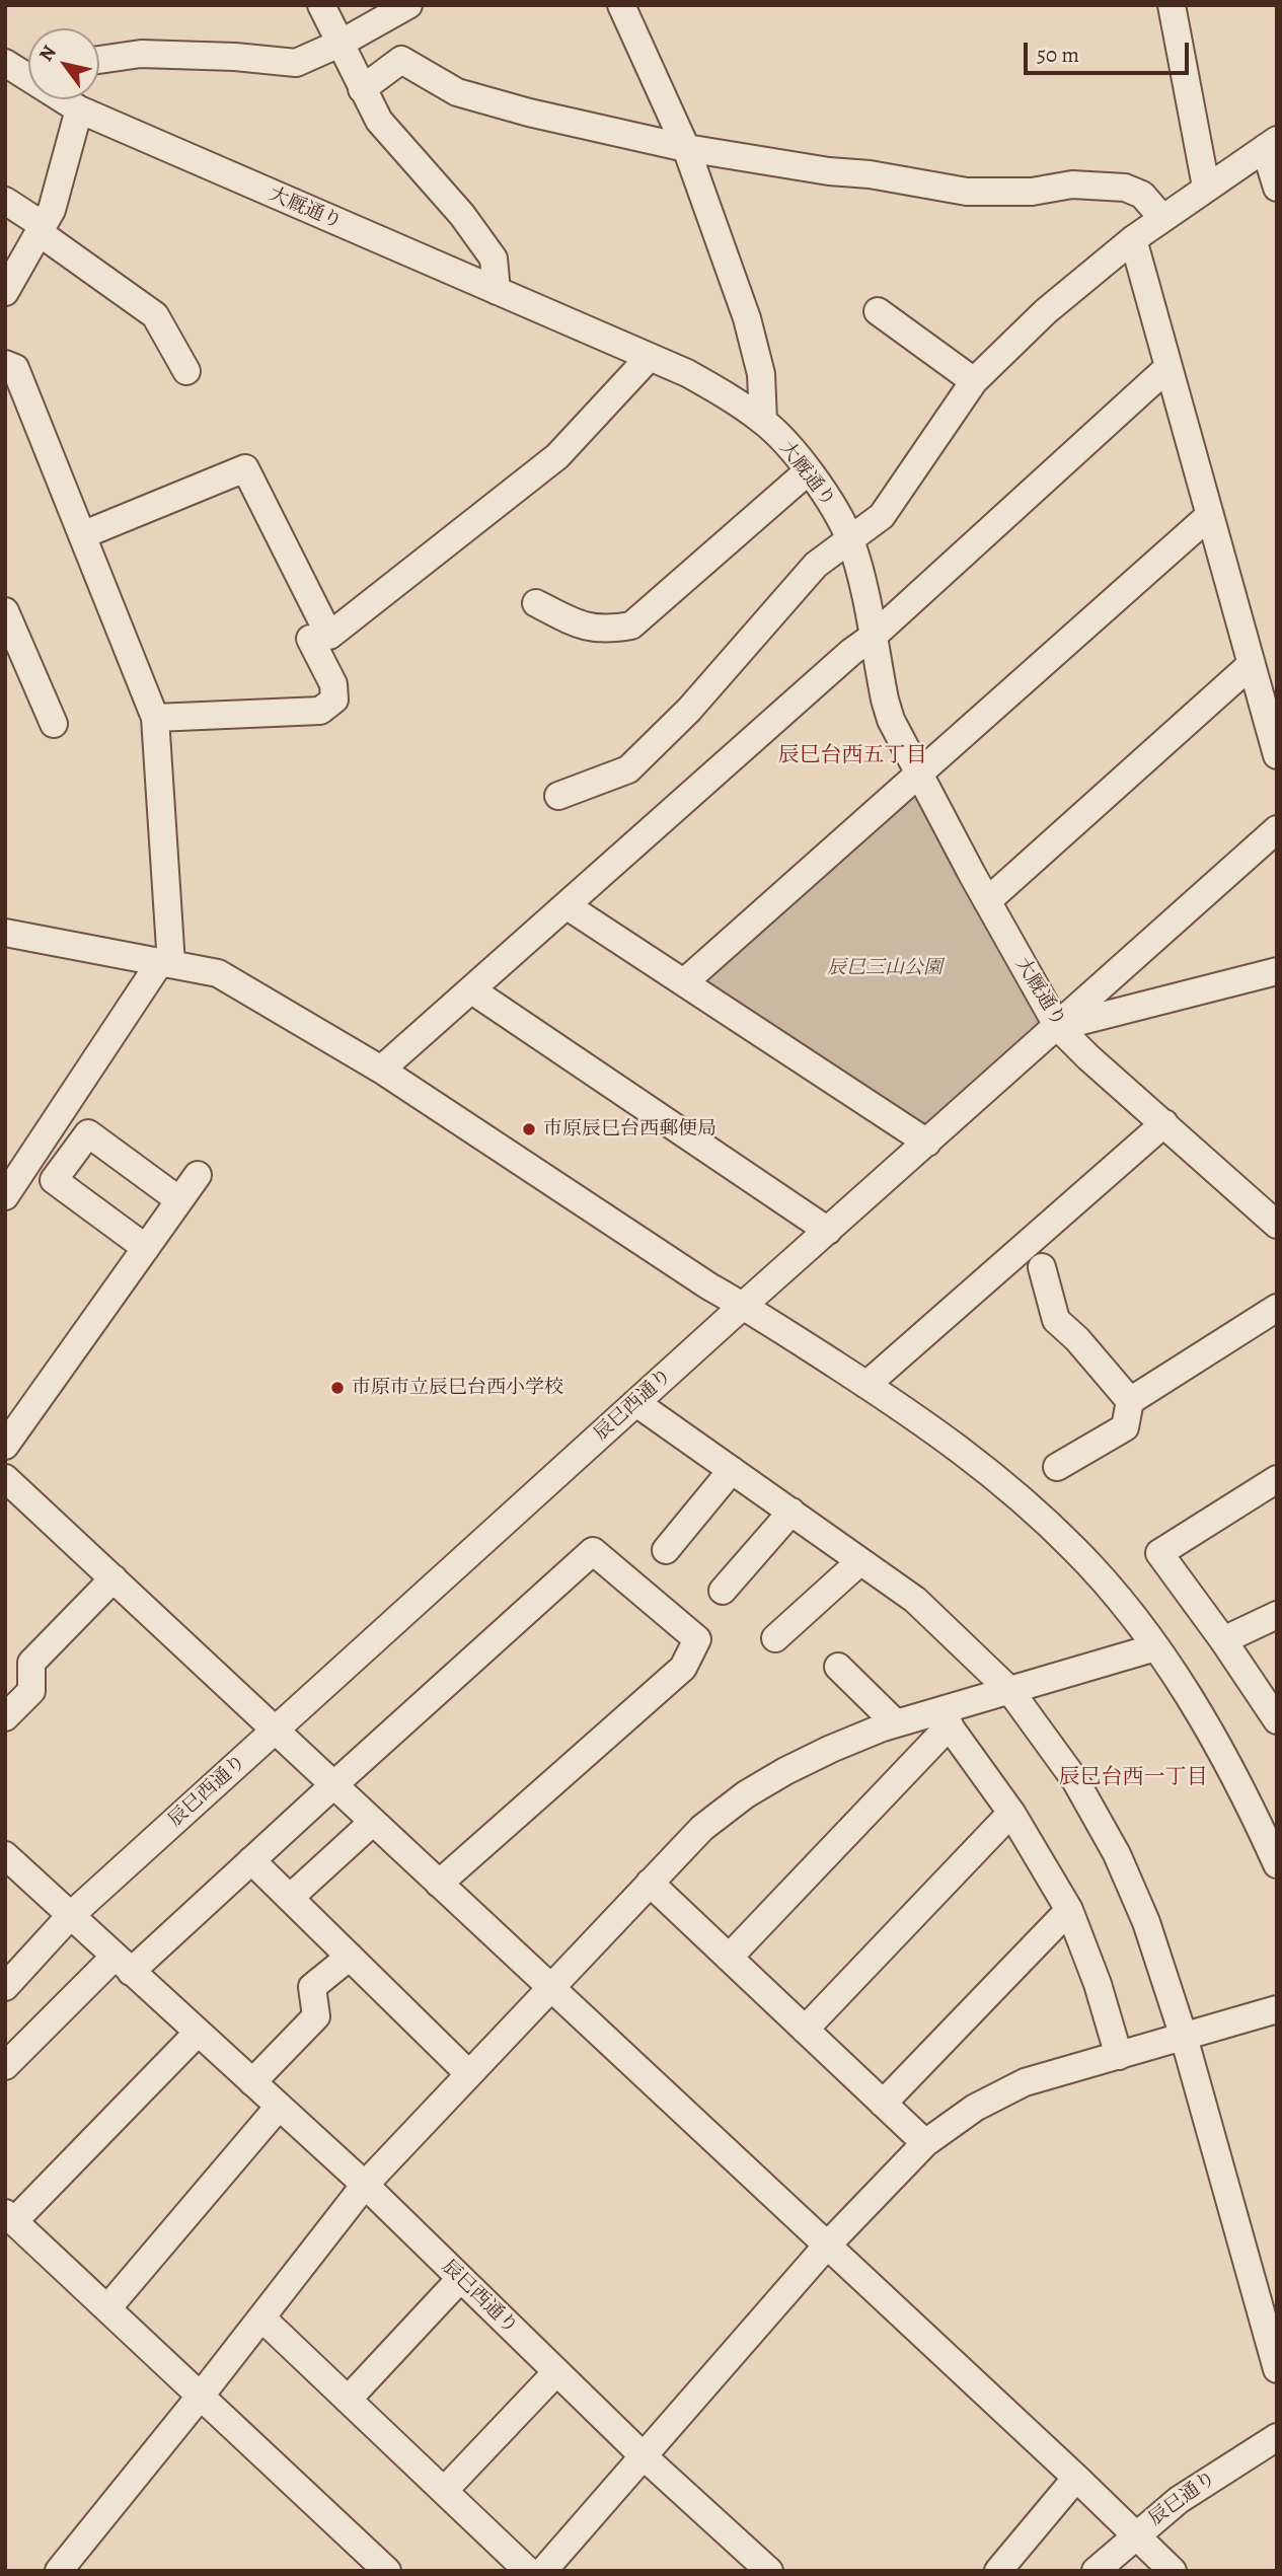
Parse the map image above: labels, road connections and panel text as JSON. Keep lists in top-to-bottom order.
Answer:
{
  "streets": {
    "street": ["大厩通り", "辰巳西通り", "辰巳通り"]
  },
  "crossings": [
    ["大厩通り", "辰巳西通り"]
  ],
  "districts": ["辰巳台西五丁目", "辰巳台西一丁目"],
  "parks": ["辰巳三山公園"],
  "places": ["市原辰巳台西郵便局", "市原市立辰巳台西小学校"],
  "scale_bar": "50 m",
  "north": "top left"
}
